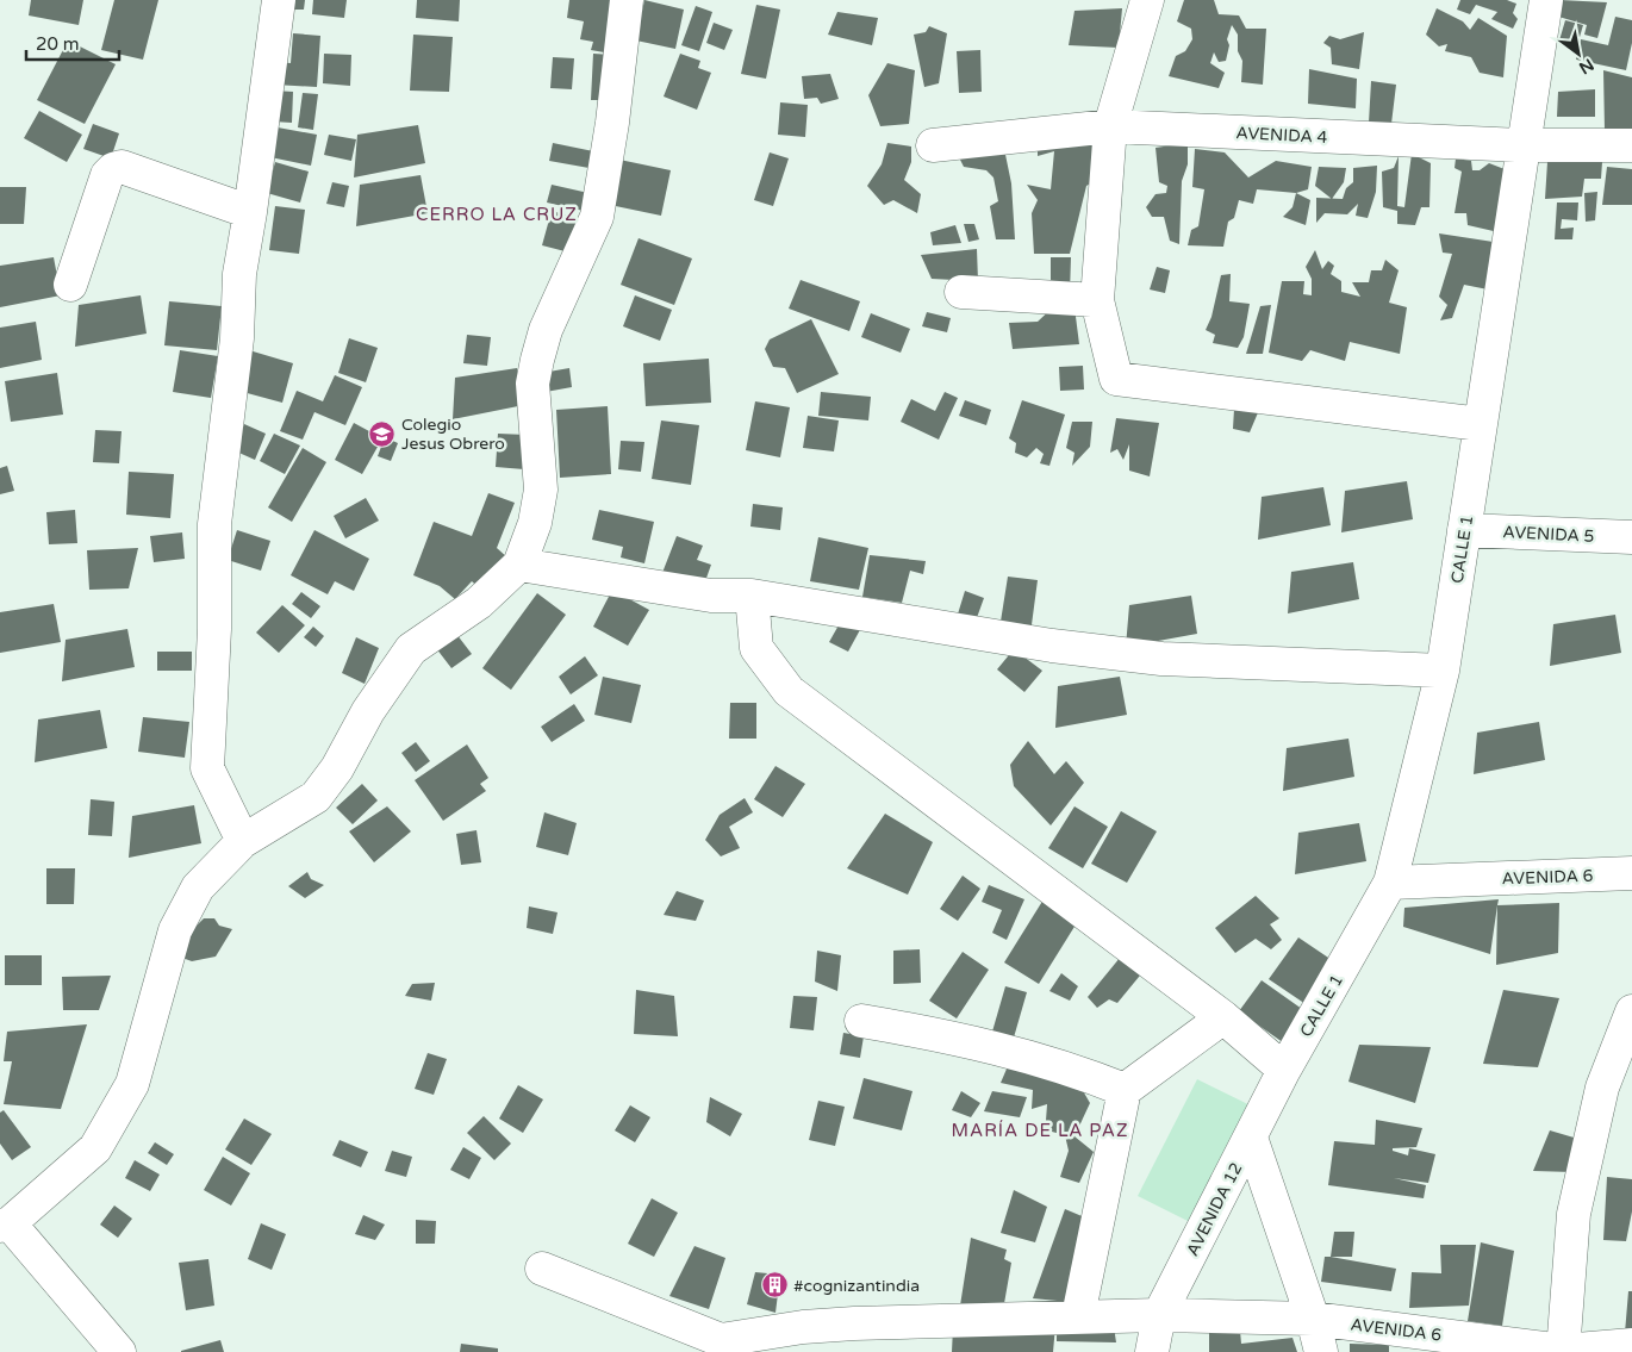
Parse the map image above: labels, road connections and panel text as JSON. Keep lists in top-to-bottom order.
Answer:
{
  "streets": {
    "street": [
      "AVENIDA 4",
      "AVENIDA 5",
      "CALLE 1",
      "AVENIDA 6",
      "AVENIDA 12"
    ]
  },
  "crossings": [
    ["AVENIDA 4", "CALLE 1"],
    ["AVENIDA 5", "CALLE 1"],
    ["CALLE 1", "AVENIDA 6"],
    ["CALLE 1", "AVENIDA 12"],
    ["AVENIDA 6", "AVENIDA 12"]
  ],
  "districts": ["CERRO LA CRUZ", "MARÍA DE LA PAZ"],
  "places": {
    "school or university": ["Colegio Jesus Obrero"],
    "building": ["#cognizantindia"]
  },
  "scale_bar": "20 m",
  "north": "bottom right"
}
